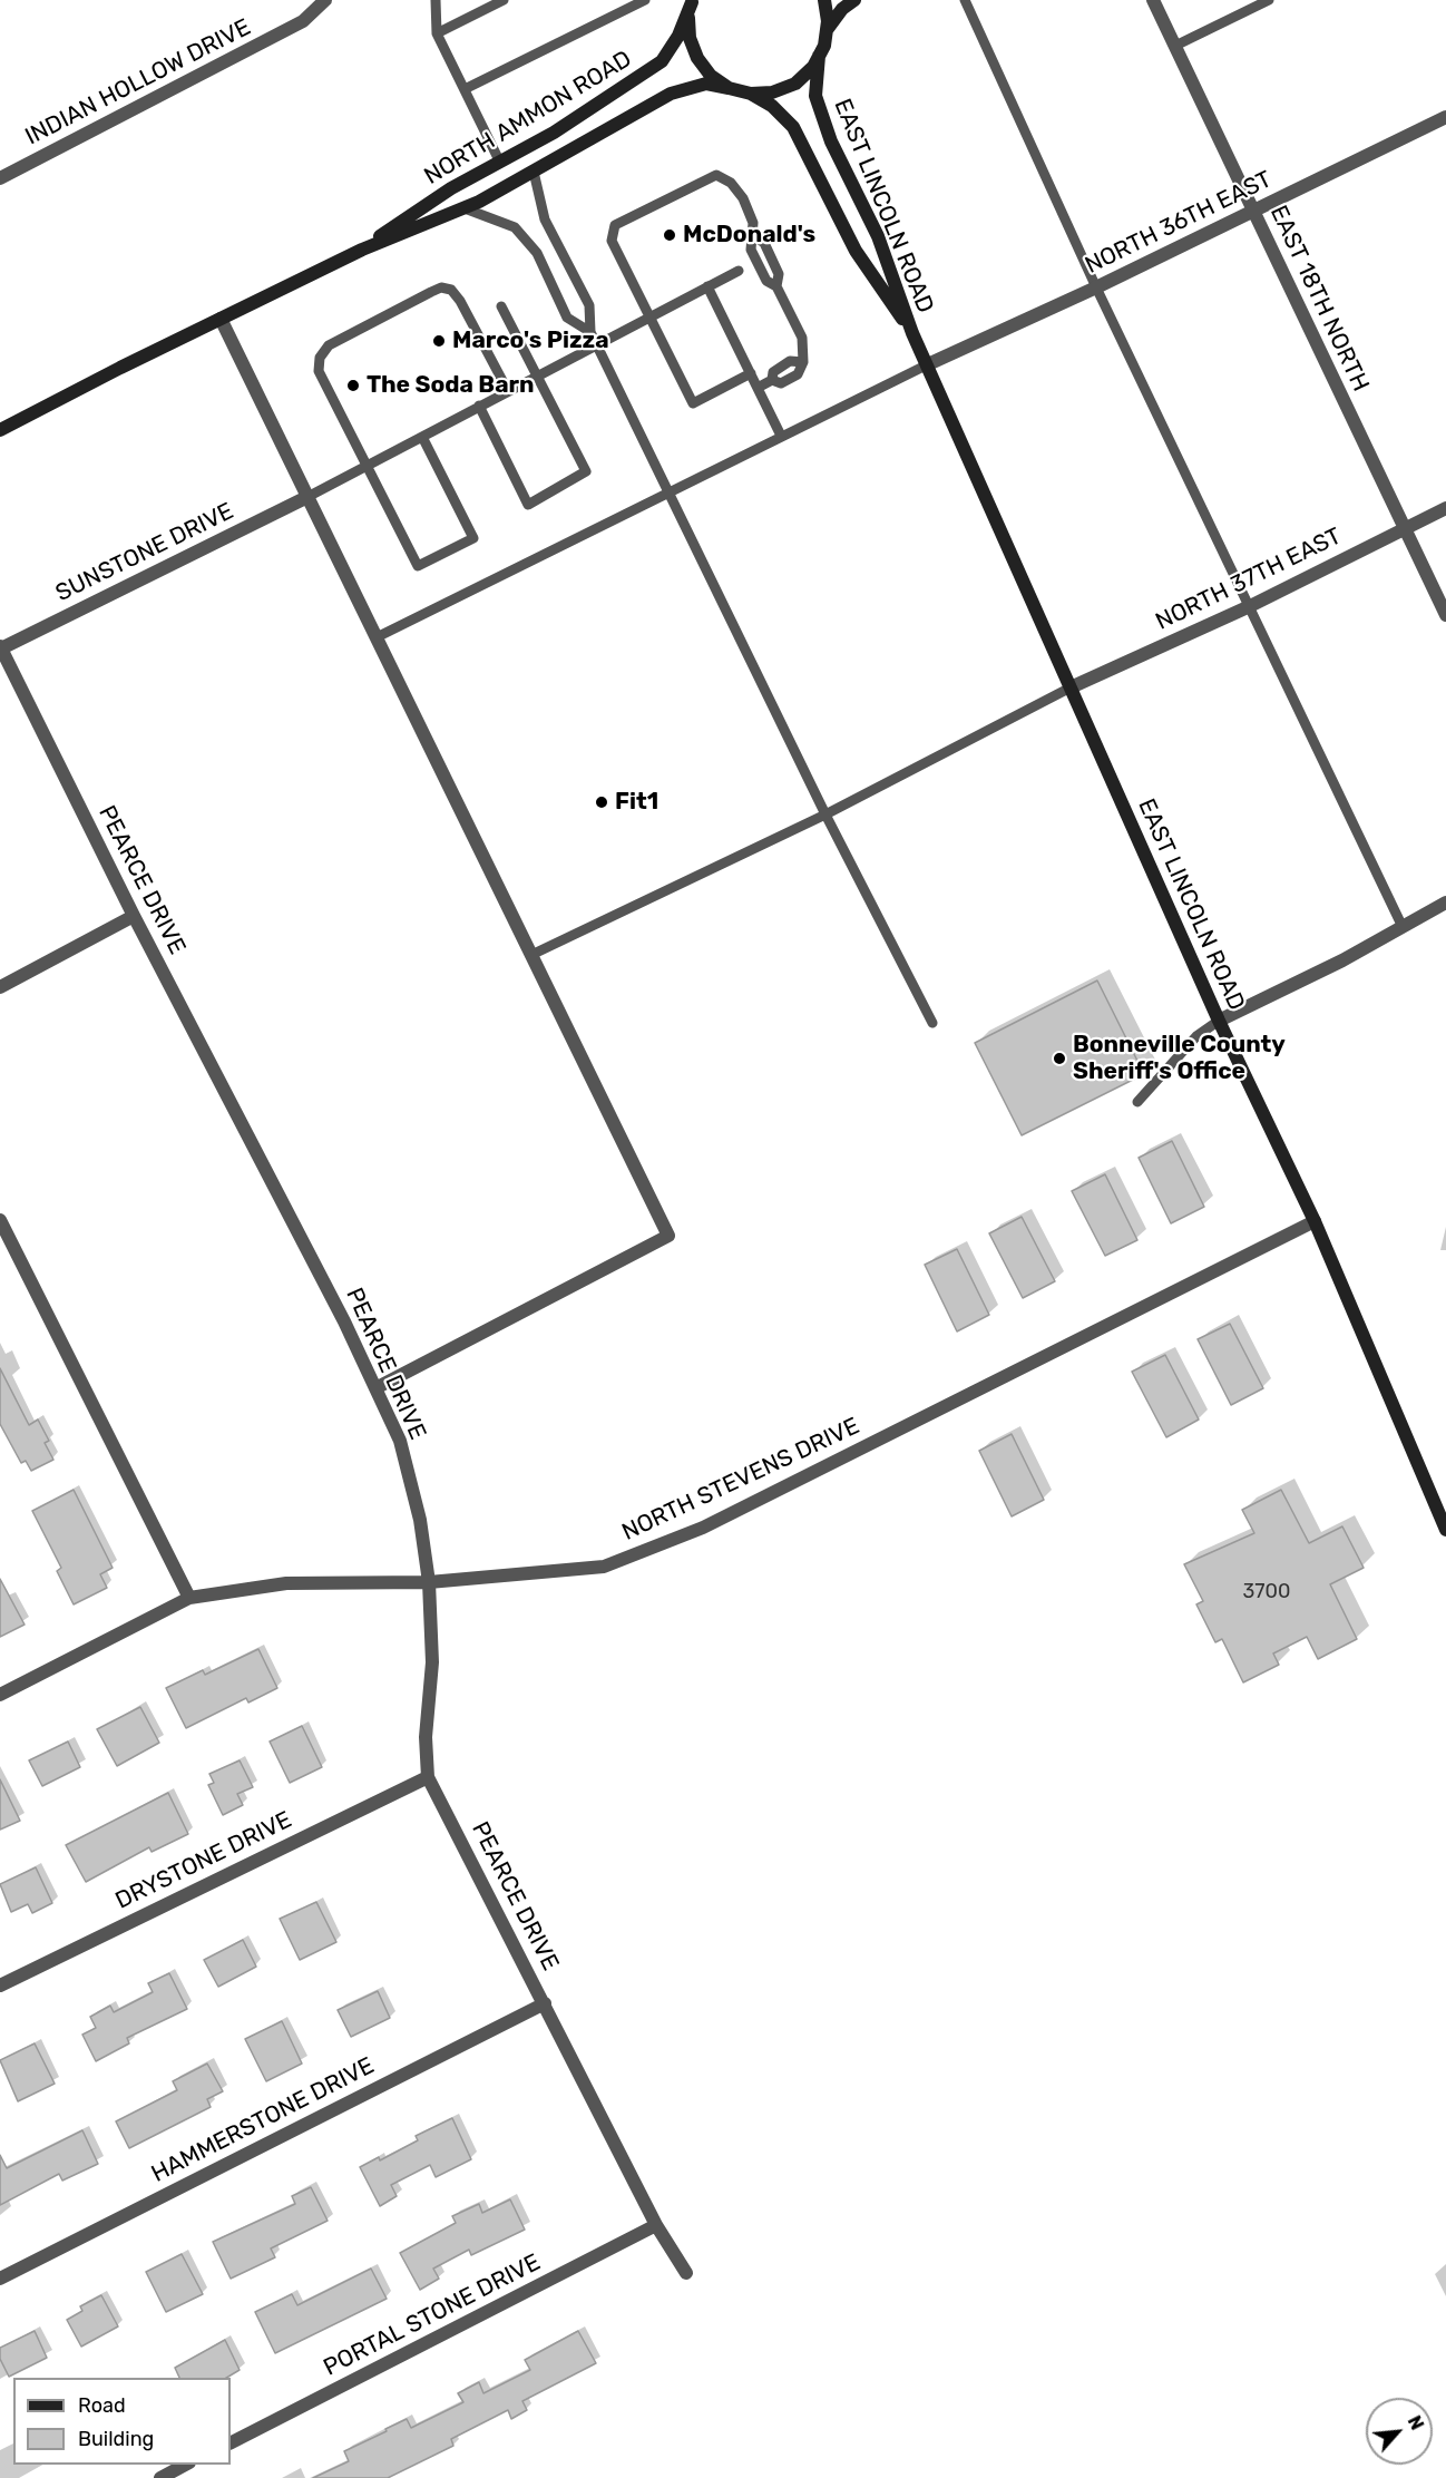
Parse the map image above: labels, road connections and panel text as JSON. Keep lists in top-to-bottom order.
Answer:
{
  "streets": {
    "main road": ["NORTH AMMON ROAD", "EAST LINCOLN ROAD"],
    "street": [
      "INDIAN HOLLOW DRIVE",
      "NORTH 36TH EAST",
      "EAST 18TH NORTH",
      "SUNSTONE DRIVE",
      "NORTH 37TH EAST",
      "PEARCE DRIVE",
      "NORTH STEVENS DRIVE",
      "DRYSTONE DRIVE",
      "HAMMERSTONE DRIVE",
      "PORTAL STONE DRIVE"
    ]
  },
  "crossings": [
    ["NORTH AMMON ROAD", "EAST LINCOLN ROAD"],
    ["EAST LINCOLN ROAD", "NORTH 36TH EAST"],
    ["EAST LINCOLN ROAD", "NORTH 37TH EAST"],
    ["EAST LINCOLN ROAD", "NORTH STEVENS DRIVE"],
    ["NORTH 36TH EAST", "EAST 18TH NORTH"],
    ["EAST 18TH NORTH", "NORTH 37TH EAST"],
    ["SUNSTONE DRIVE", "PEARCE DRIVE"],
    ["PEARCE DRIVE", "NORTH STEVENS DRIVE"],
    ["PEARCE DRIVE", "DRYSTONE DRIVE"],
    ["PEARCE DRIVE", "HAMMERSTONE DRIVE"],
    ["PEARCE DRIVE", "PORTAL STONE DRIVE"]
  ],
  "places": [
    "McDonald's",
    "Marco's Pizza",
    "The Soda Barn",
    "Fit1",
    "Bonneville County Sheriff's Office"
  ],
  "house_numbers": ["3700"],
  "legend": ["Road", "Building"],
  "north": "top right"
}
